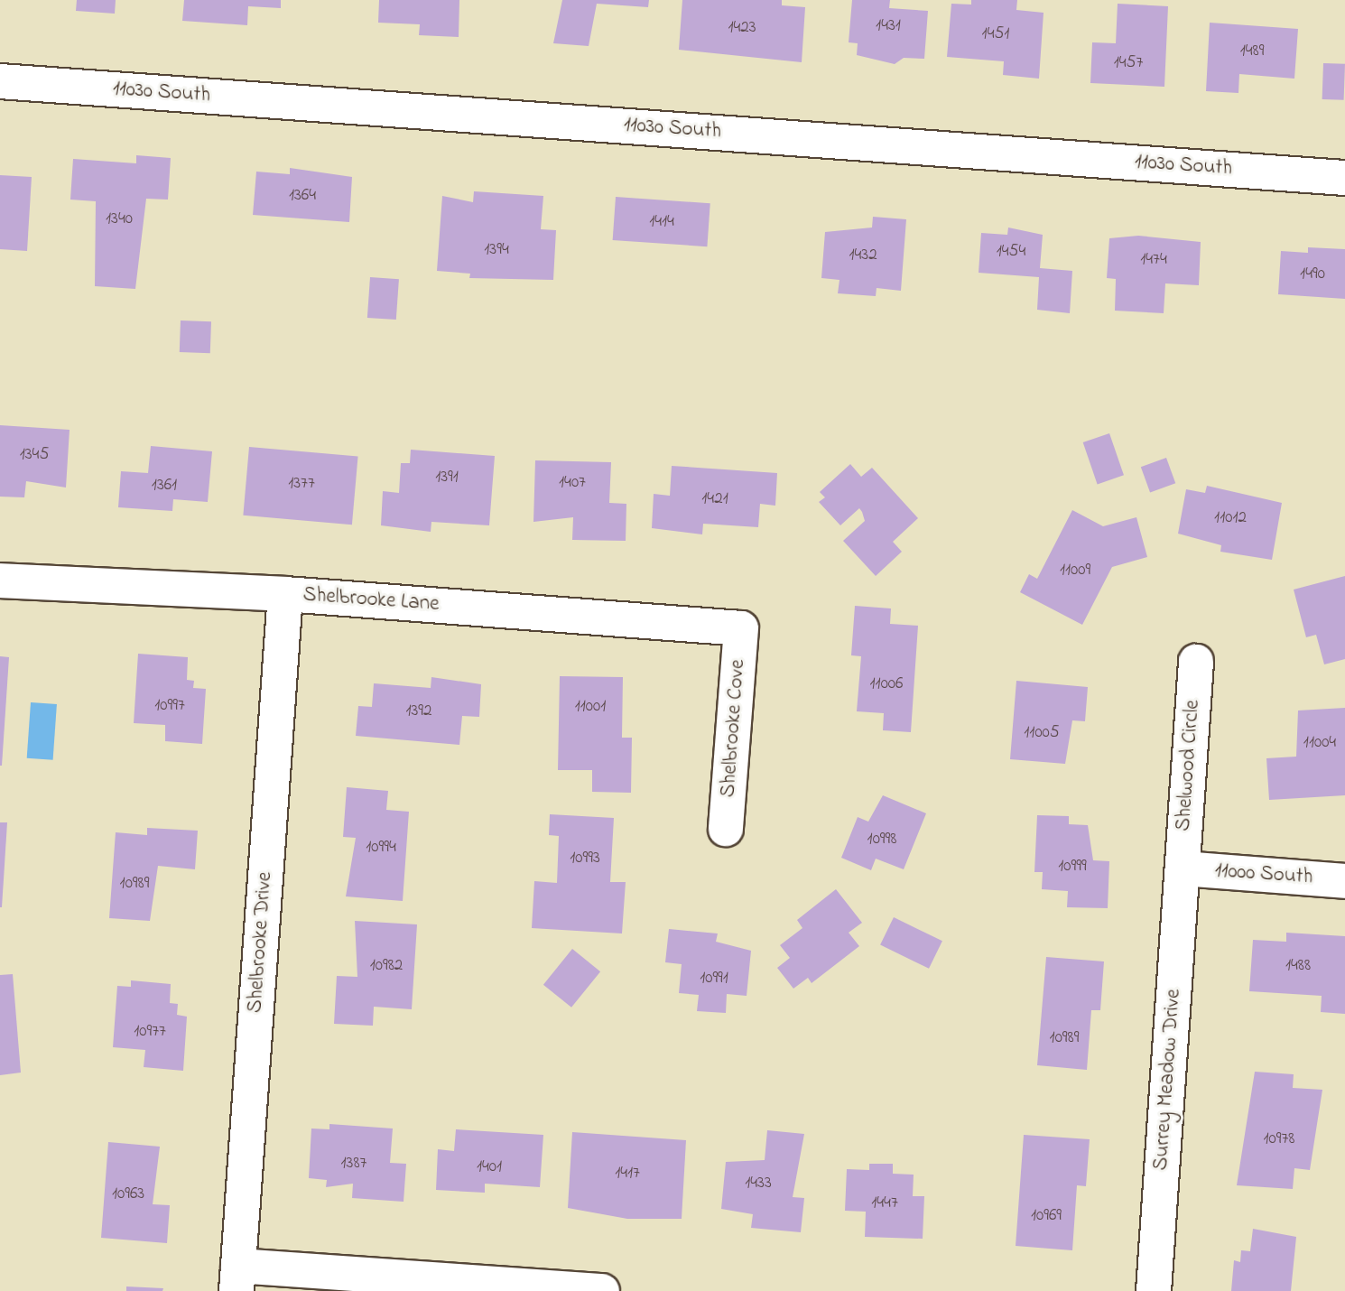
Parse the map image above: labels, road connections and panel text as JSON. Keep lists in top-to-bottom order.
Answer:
{
  "streets": {
    "street": [
      "11030 South",
      "Shelbrooke Lane",
      "Shelbrooke Cove",
      "Shelwood Circle",
      "11000 South",
      "Shelbrooke Drive",
      "Surrey Meadow Drive"
    ]
  },
  "crossings": [
    ["Shelbrooke Lane", "Shelbrooke Cove"],
    ["Shelbrooke Lane", "Shelbrooke Drive"],
    ["Shelwood Circle", "11000 South"],
    ["Shelwood Circle", "Surrey Meadow Drive"],
    ["11000 South", "Surrey Meadow Drive"]
  ],
  "house_numbers": [
    "1431",
    "1423",
    "1451",
    "1489",
    "1457",
    "1364",
    "1340",
    "1414",
    "1394",
    "1454",
    "1432",
    "1474",
    "1490",
    "1345",
    "1391",
    "1407",
    "1377",
    "1361",
    "1421",
    "11012",
    "11009",
    "11006",
    "10997",
    "11001",
    "1392",
    "11005",
    "11004",
    "10998",
    "10994",
    "10993",
    "10999",
    "10989",
    "10982",
    "1488",
    "10991",
    "10977",
    "10989",
    "10978",
    "1387",
    "1401",
    "1417",
    "1433",
    "10963",
    "1447",
    "10969"
  ]
}
